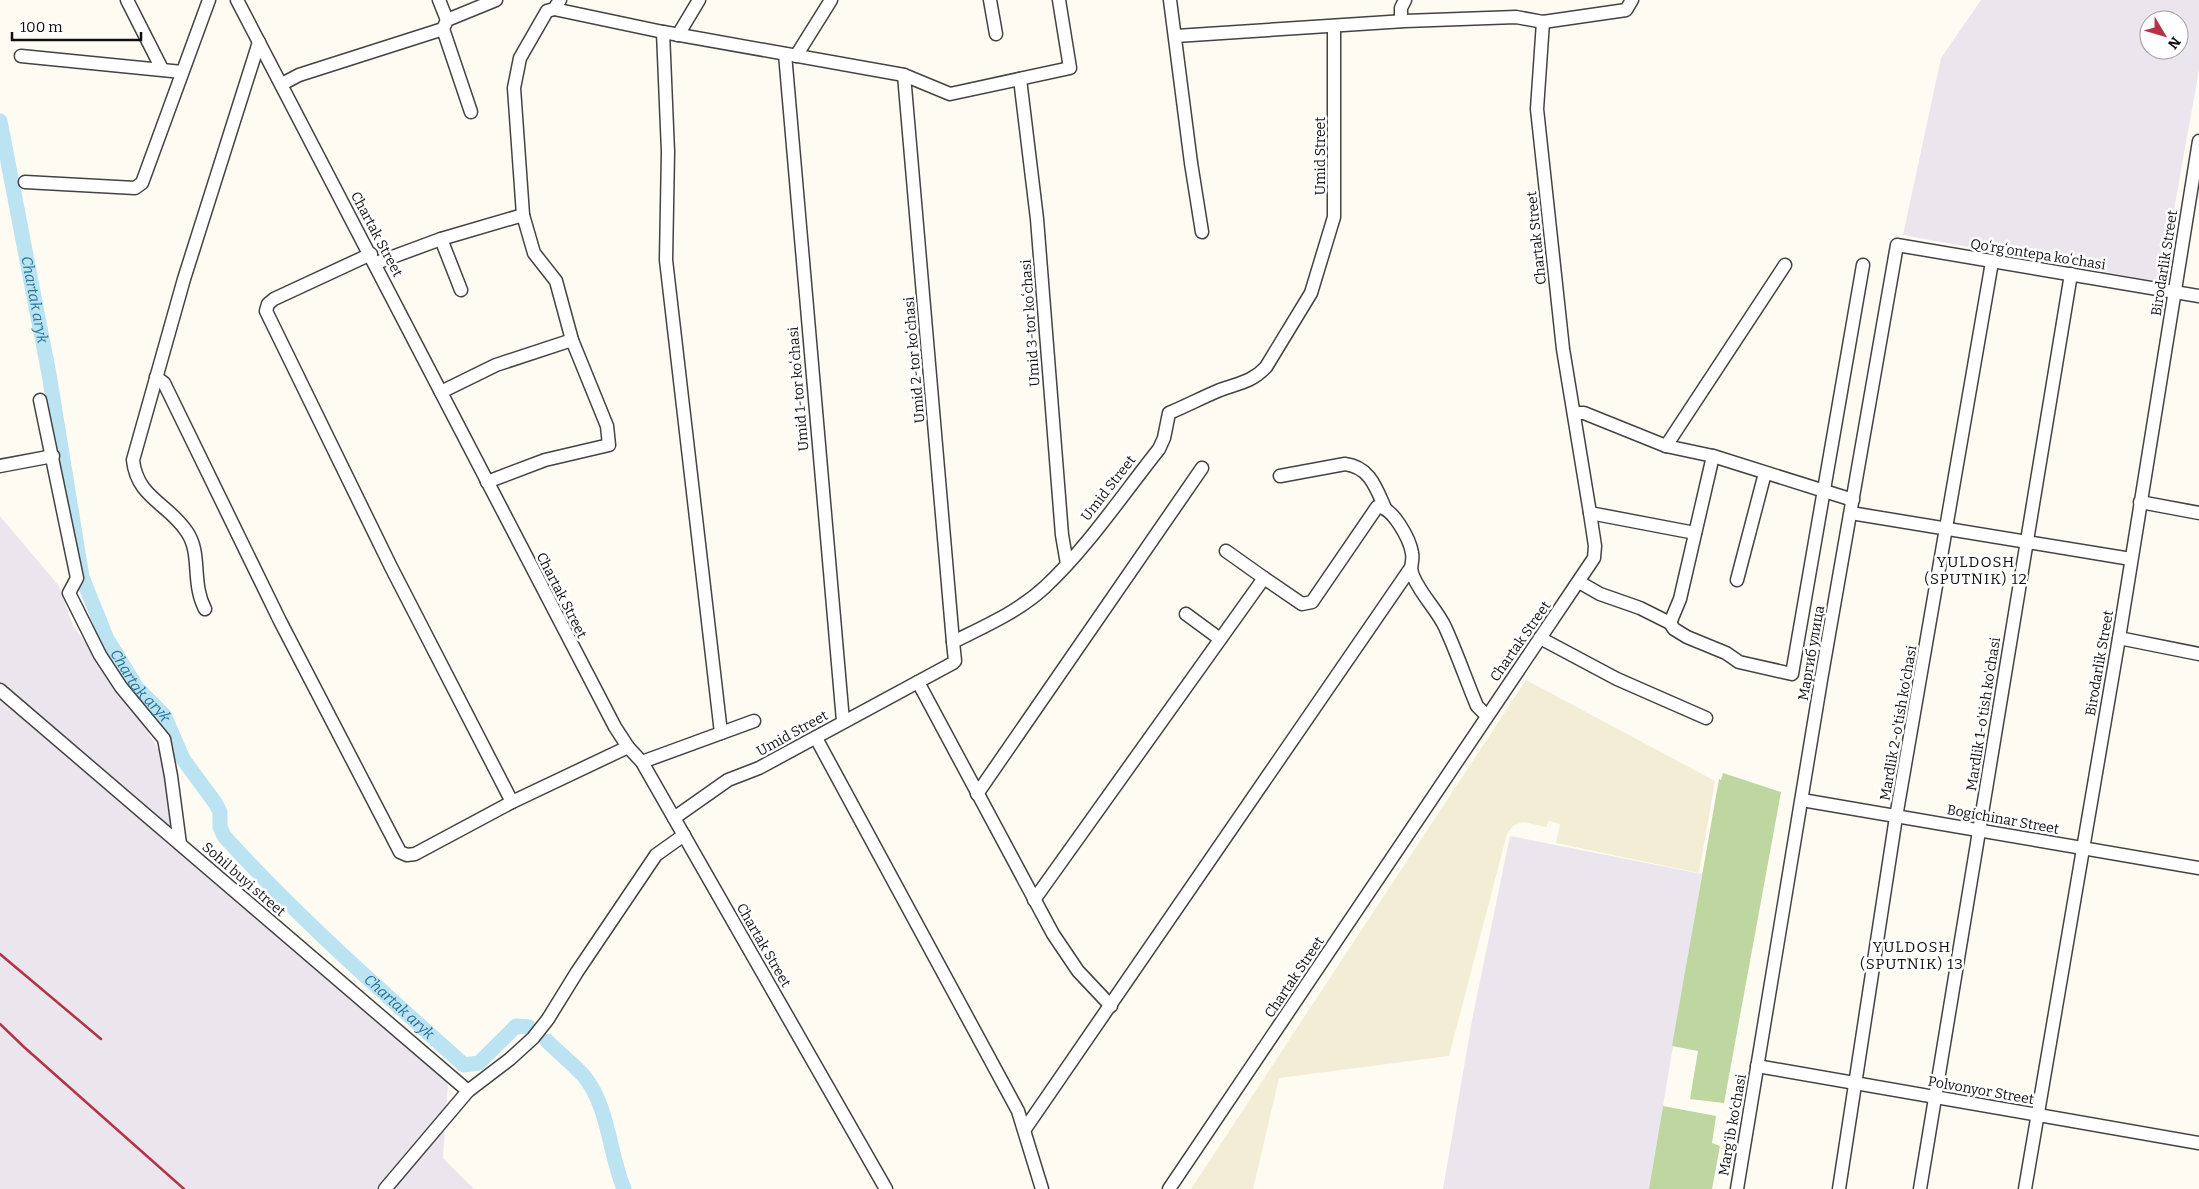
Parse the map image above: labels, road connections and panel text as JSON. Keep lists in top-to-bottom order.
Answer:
{
  "streets": {
    "street": [
      "Umid Street",
      "Chartak Street",
      "Qoʻrgʻontepa koʻchasi",
      "Birodarlik Street",
      "Umid 3-tor koʻchasi",
      "Umid 2-tor koʻchasi",
      "Umid 1-tor koʻchasi",
      "Маргиб улица",
      "Mardlik 1-o'tish ko'chasi",
      "Mardlik 2-o'tish ko'chasi",
      "Bogichinar Street",
      "Sohil buyi street",
      "Polvonyor Street",
      "Marg‘ib ko‘chasi"
    ]
  },
  "crossings": [
    ["Umid Street", "Chartak Street"],
    ["Umid Street", "Umid 3-tor koʻchasi"],
    ["Umid Street", "Umid 2-tor koʻchasi"],
    ["Umid Street", "Umid 1-tor koʻchasi"],
    ["Qoʻrgʻontepa koʻchasi", "Birodarlik Street"],
    ["Qoʻrgʻontepa koʻchasi", "Маргиб улица"],
    ["Qoʻrgʻontepa koʻchasi", "Mardlik 1-o'tish ko'chasi"],
    ["Qoʻrgʻontepa koʻchasi", "Mardlik 2-o'tish ko'chasi"],
    ["Birodarlik Street", "Bogichinar Street"],
    ["Birodarlik Street", "Polvonyor Street"],
    ["Маргиб улица", "Bogichinar Street"],
    ["Маргиб улица", "Polvonyor Street"],
    ["Маргиб улица", "Marg‘ib ko‘chasi"],
    ["Mardlik 1-o'tish ko'chasi", "Bogichinar Street"],
    ["Mardlik 1-o'tish ko'chasi", "Polvonyor Street"],
    ["Mardlik 2-o'tish ko'chasi", "Bogichinar Street"],
    ["Mardlik 2-o'tish ko'chasi", "Polvonyor Street"],
    ["Polvonyor Street", "Marg‘ib ko‘chasi"]
  ],
  "districts": ["YULDOSH (SPUTNIK) 12", "YULDOSH (SPUTNIK) 13"],
  "water": ["Chartak aryk"],
  "scale_bar": "100 m",
  "north": "bottom right"
}
